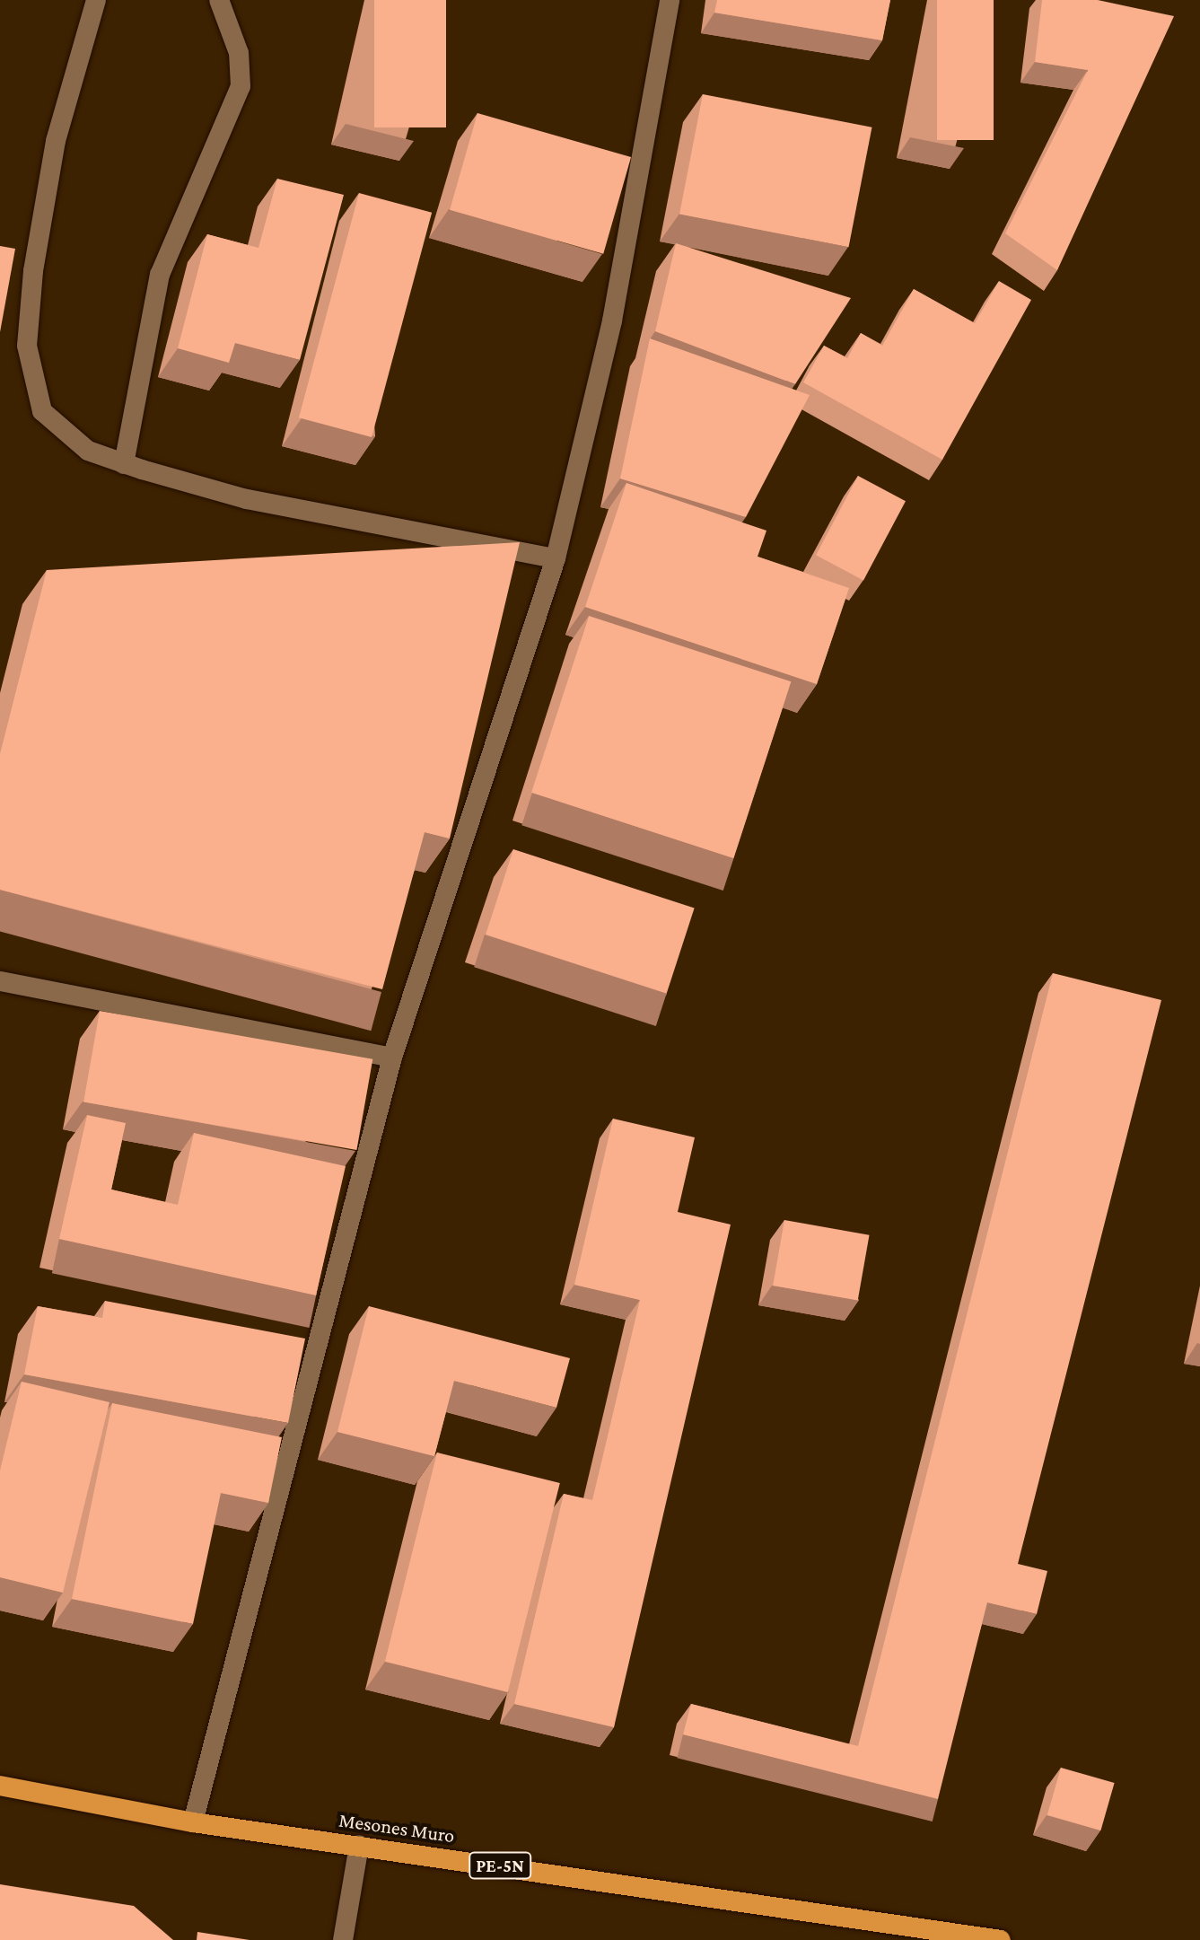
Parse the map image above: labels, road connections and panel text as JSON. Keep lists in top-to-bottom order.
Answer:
{
  "streets": {
    "highway": ["Mesones Muro", "PE-5N"]
  }
}
